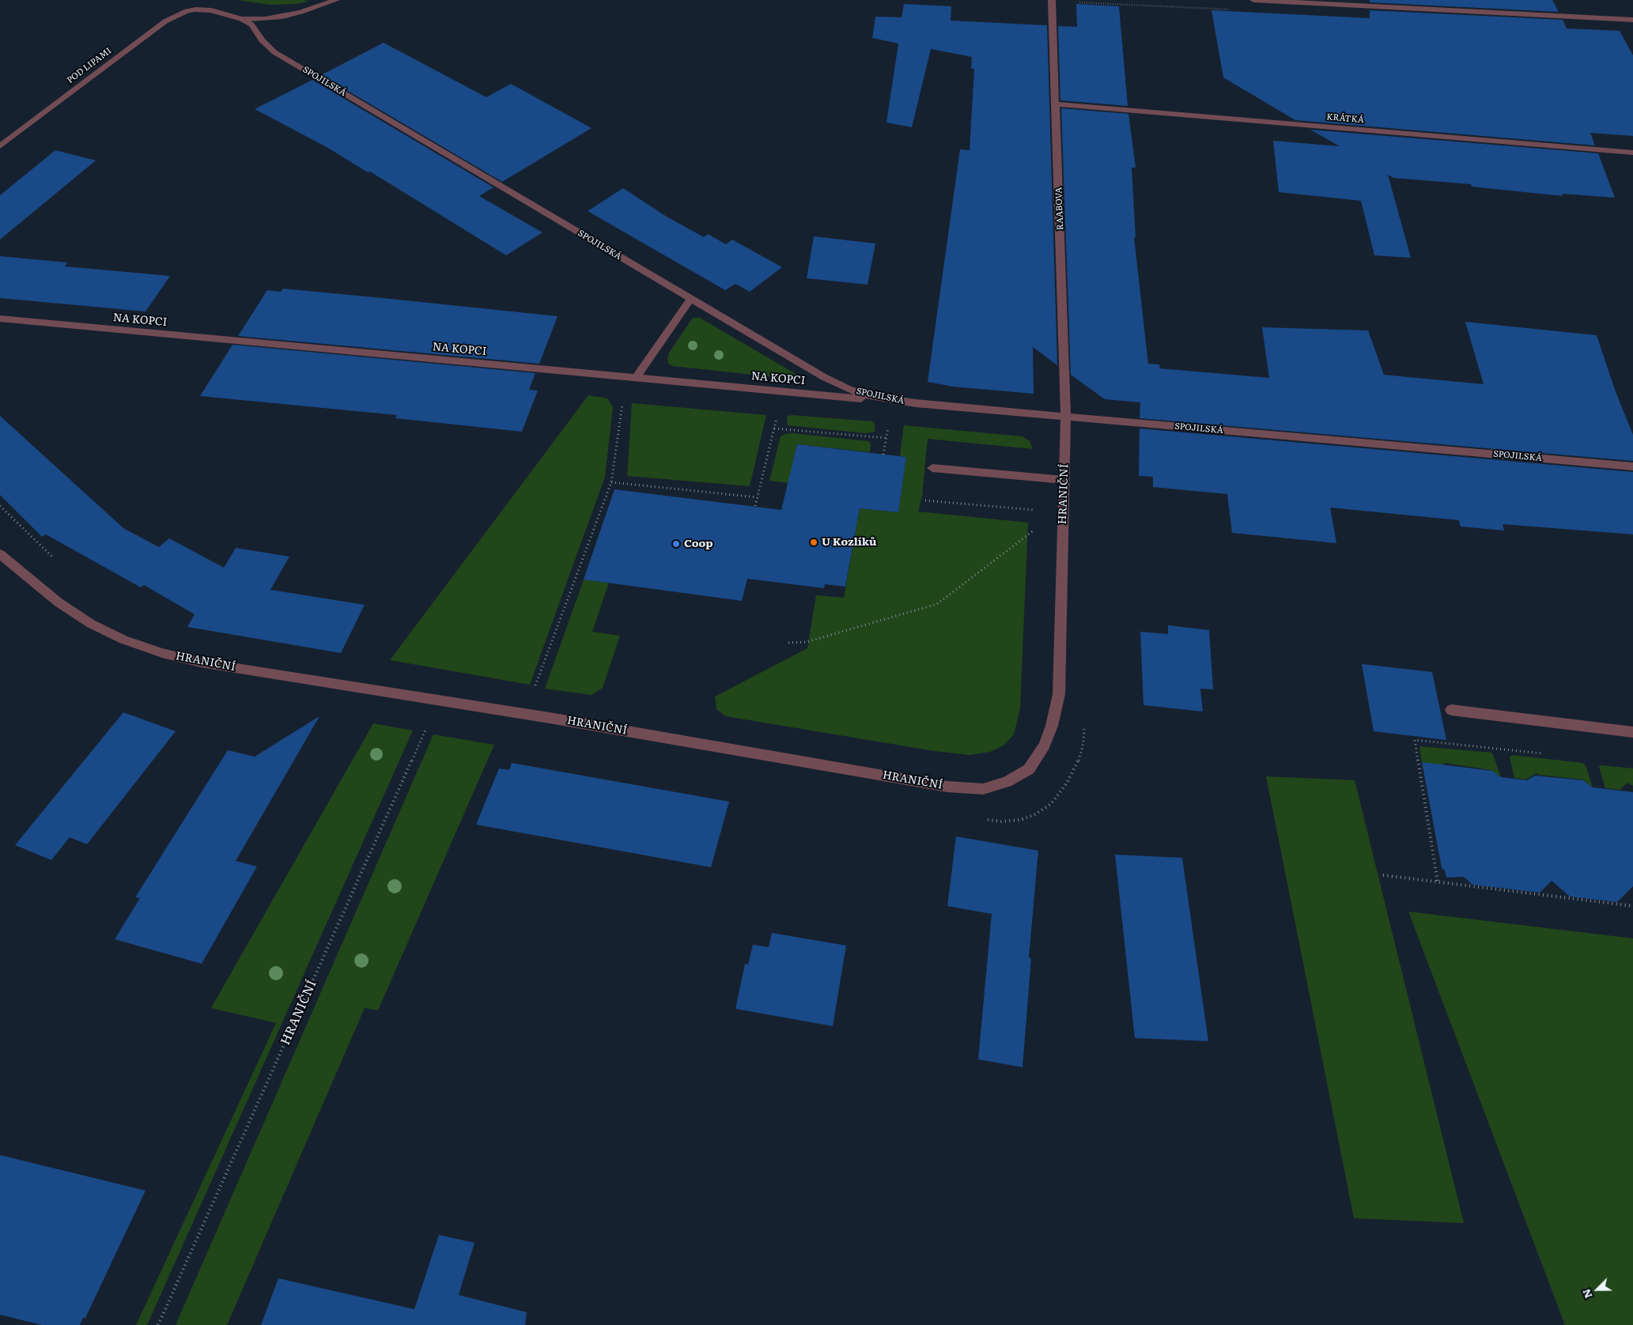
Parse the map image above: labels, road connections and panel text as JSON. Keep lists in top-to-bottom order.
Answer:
{
  "streets": {
    "street": [
      "POD LIPAMI",
      "SPOJILSKÁ",
      "KRÁTKÁ",
      "RAABOVA",
      "NA KOPCI",
      "HRANIČNÍ"
    ]
  },
  "crossings": [
    ["POD LIPAMI", "SPOJILSKÁ"],
    ["SPOJILSKÁ", "RAABOVA"],
    ["SPOJILSKÁ", "NA KOPCI"],
    ["SPOJILSKÁ", "HRANIČNÍ"],
    ["KRÁTKÁ", "RAABOVA"],
    ["RAABOVA", "HRANIČNÍ"]
  ],
  "places": ["U Kozlíků", "Coop"],
  "north": "bottom left"
}
